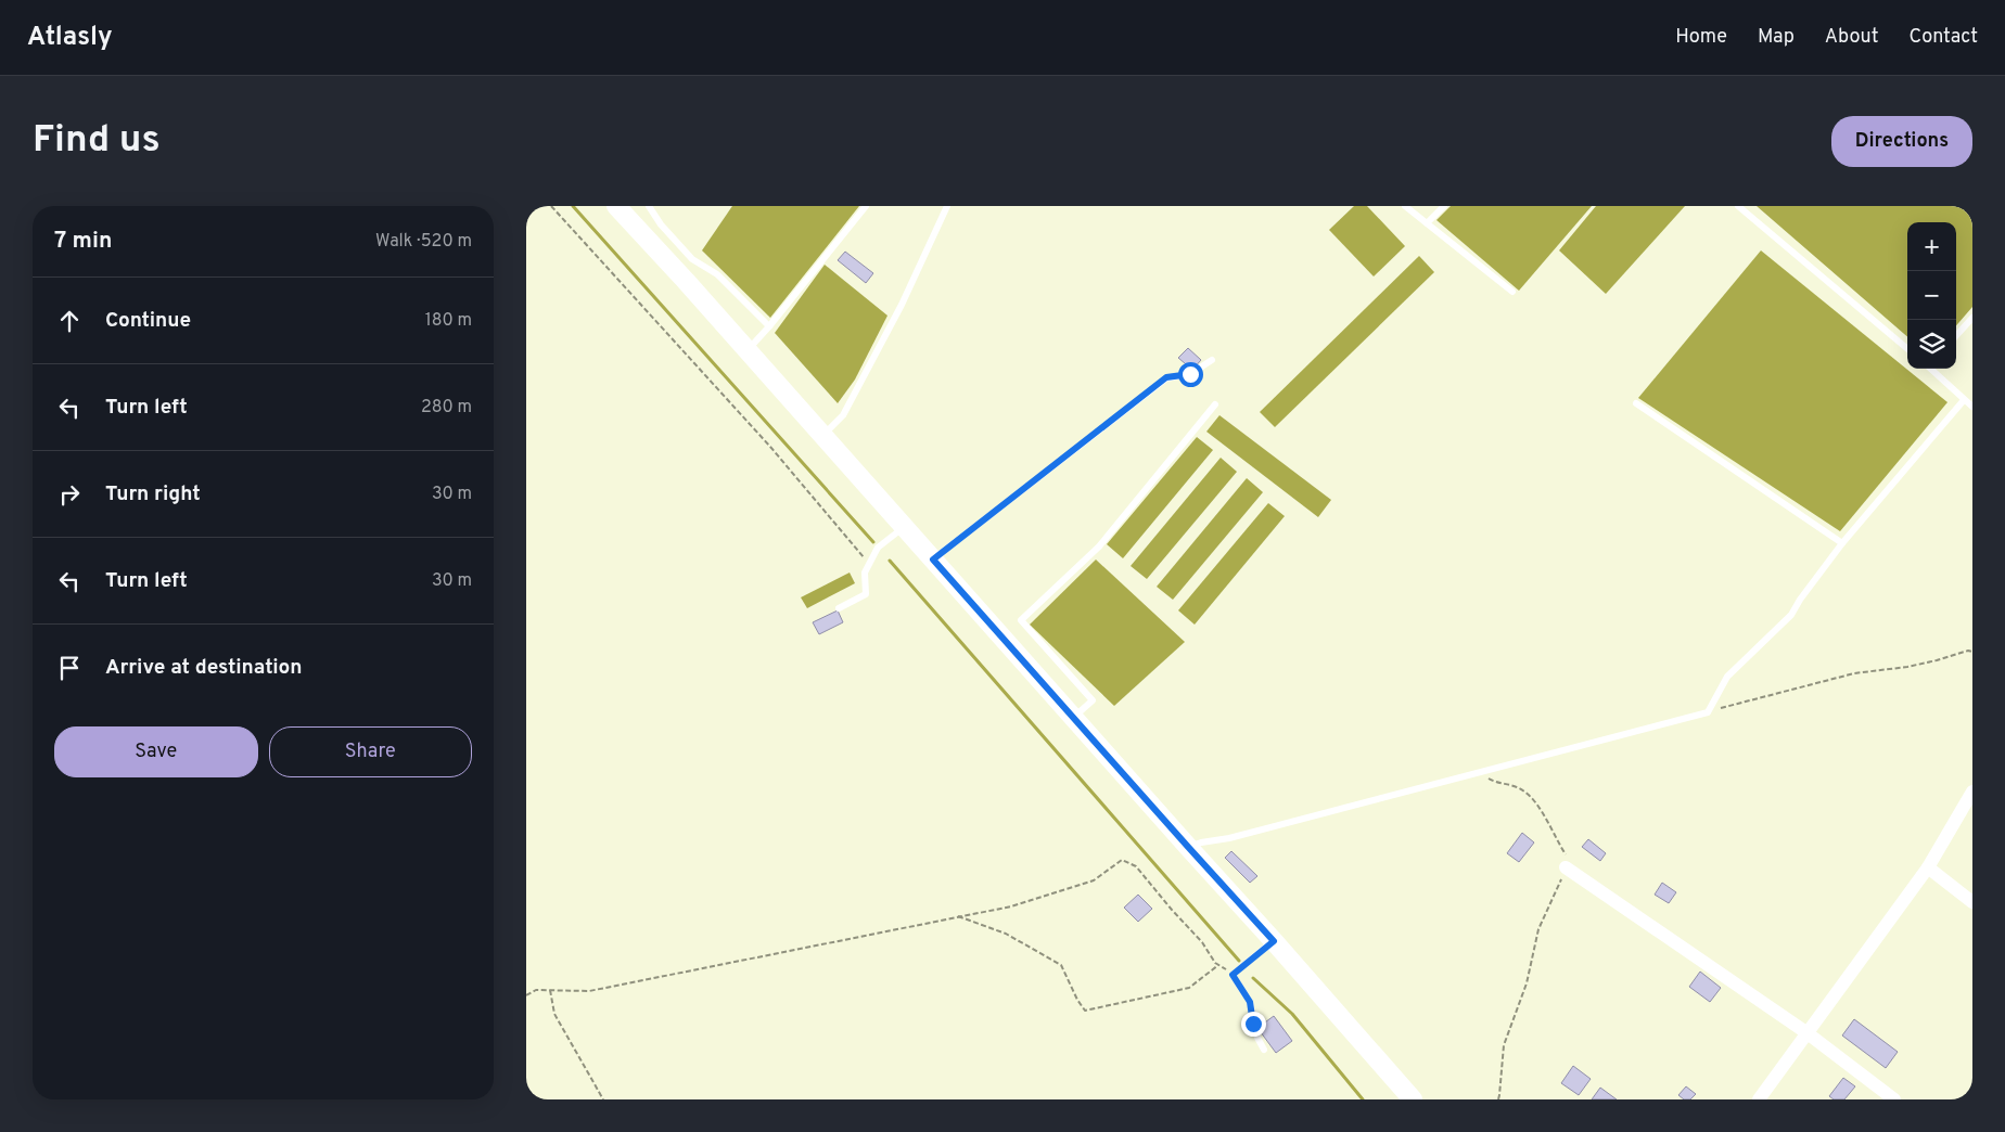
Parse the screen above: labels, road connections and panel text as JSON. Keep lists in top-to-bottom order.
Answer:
{
  "page": {
    "header": "Atlasly",
    "nav": [
      "Home",
      "Map",
      "About",
      "Contact"
    ],
    "buttons": [
      "Directions",
      ["Save", "Share"]
    ],
    "title": "Find us",
    "heading": ["7 min", "Walk · 520 m"],
    "map_buttons": ["+", "−"],
    "list": [
      ["Continue", "180 m"],
      ["Turn left", "280 m"],
      ["Turn right", "30 m"],
      ["Turn left", "30 m"],
      "Arrive at destination"
    ]
  }
}
